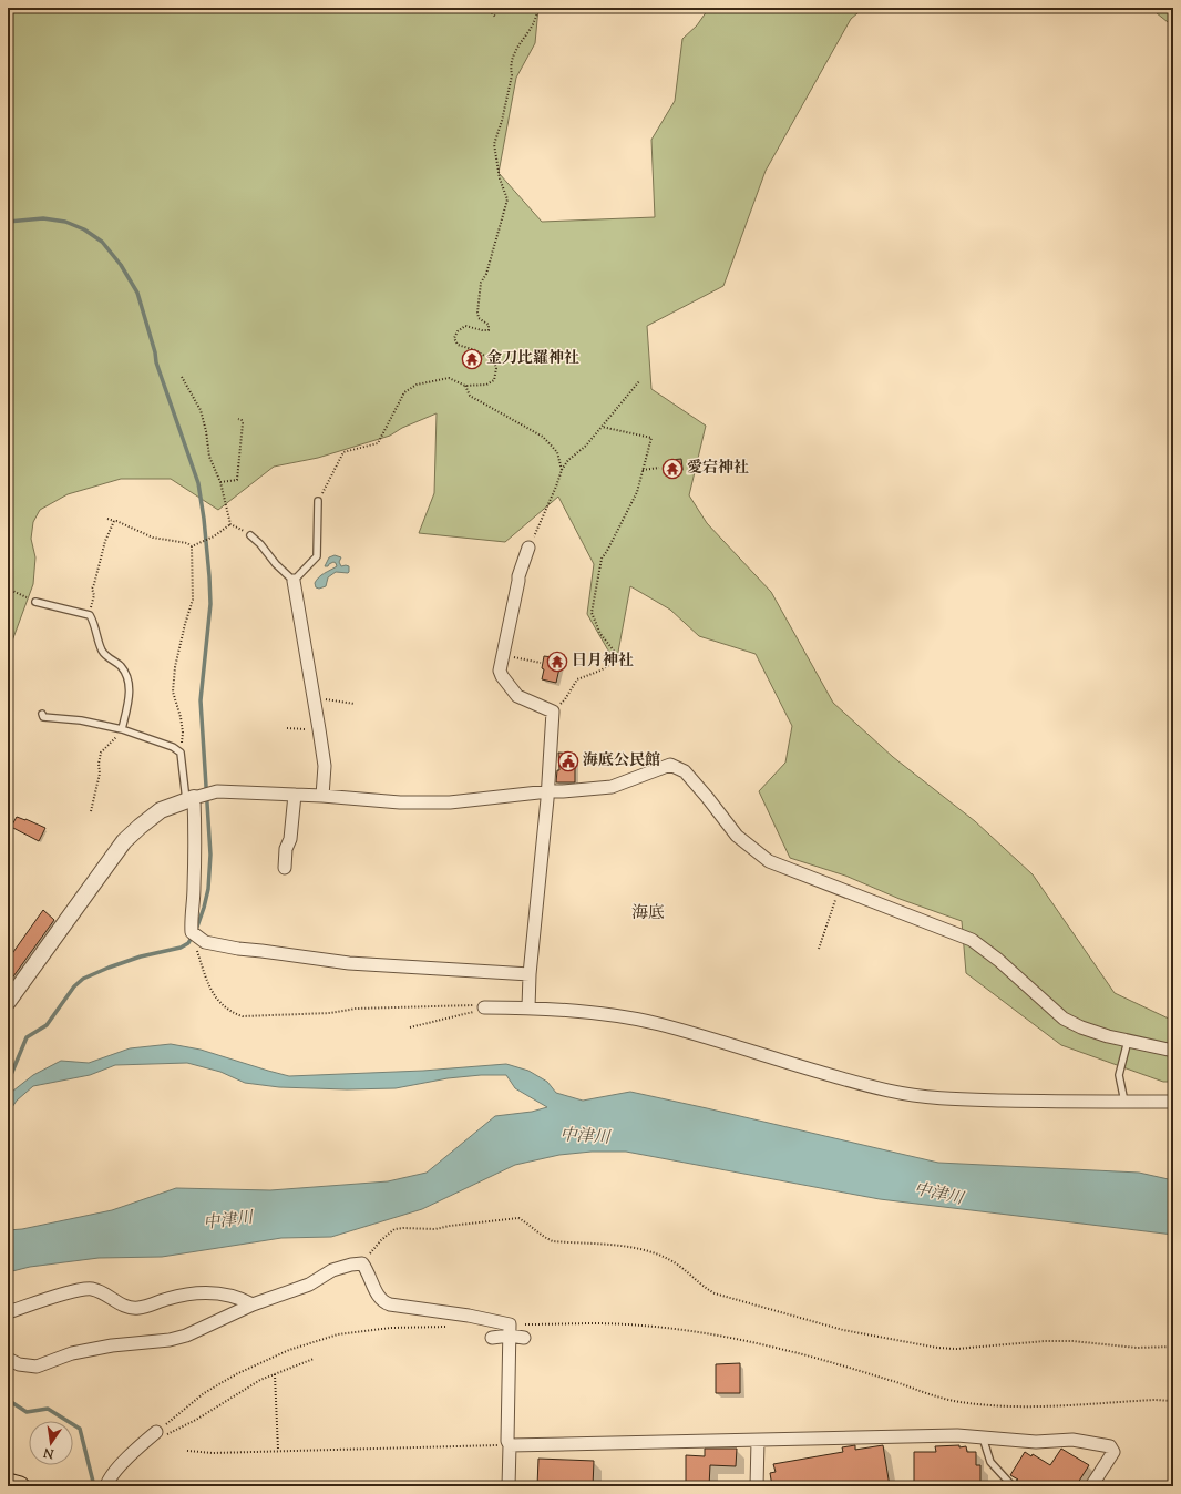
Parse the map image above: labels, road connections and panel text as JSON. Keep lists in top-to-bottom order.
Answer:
{
  "districts": ["海底"],
  "water": ["中津川"],
  "places": {
    "temple": ["金刀比羅神社", "愛宕神社", "日月神社"],
    "public building": ["海底公民館"]
  },
  "north": "bottom"
}
